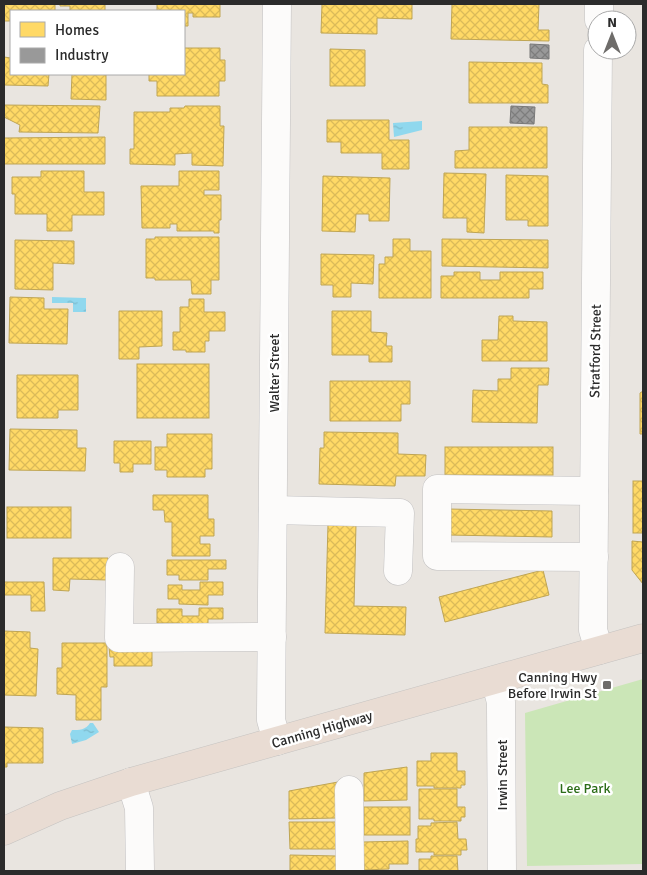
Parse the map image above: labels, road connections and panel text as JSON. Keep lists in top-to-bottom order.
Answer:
{
  "streets": {
    "highway": ["Canning Highway"],
    "street": ["Stratford Street", "Walter Street", "Irwin Street"]
  },
  "crossings": [
    ["Stratford Street", "Canning Highway"],
    ["Walter Street", "Canning Highway"],
    ["Canning Highway", "Irwin Street"]
  ],
  "parks": ["Lee Park"],
  "places": {
    "transit": ["Canning Hwy Before Irwin St"]
  },
  "legend": ["Homes", "Industry"],
  "north": "top"
}
